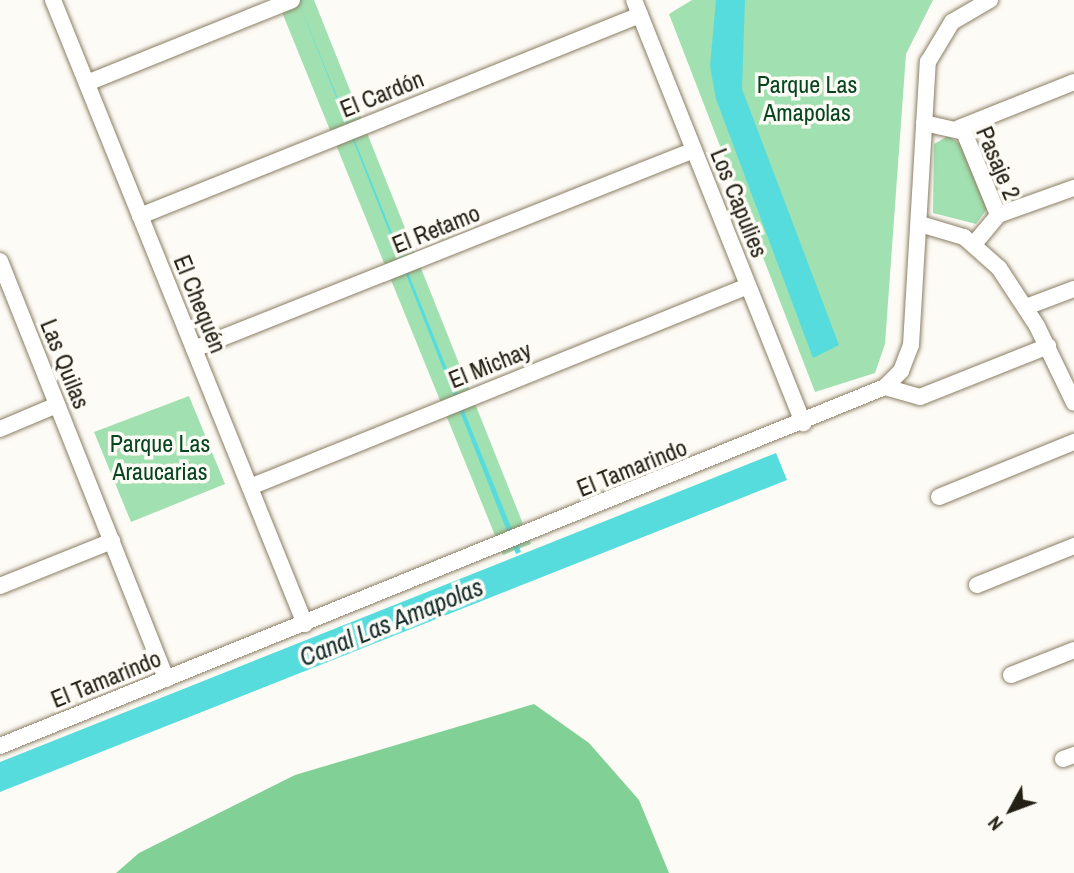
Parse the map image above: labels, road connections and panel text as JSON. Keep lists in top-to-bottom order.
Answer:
{
  "streets": {
    "street": [
      "El Cardón",
      "Pasaje 2",
      "Los Capulies",
      "El Retamo",
      "El Chequén",
      "Las Quilas",
      "El Michay",
      "El Tamarindo"
    ]
  },
  "crossings": [
    ["El Cardón", "Los Capulies"],
    ["El Cardón", "El Chequén"],
    ["Pasaje 2", "El Tamarindo"],
    ["Los Capulies", "El Retamo"],
    ["Los Capulies", "El Michay"],
    ["Los Capulies", "El Tamarindo"],
    ["El Retamo", "El Chequén"],
    ["El Chequén", "El Michay"],
    ["El Chequén", "El Tamarindo"],
    ["Las Quilas", "El Tamarindo"]
  ],
  "water": ["Canal Las Amapolas"],
  "parks": ["Parque Las Amapolas", "Parque Las Araucarias"],
  "north": "bottom left"
}
